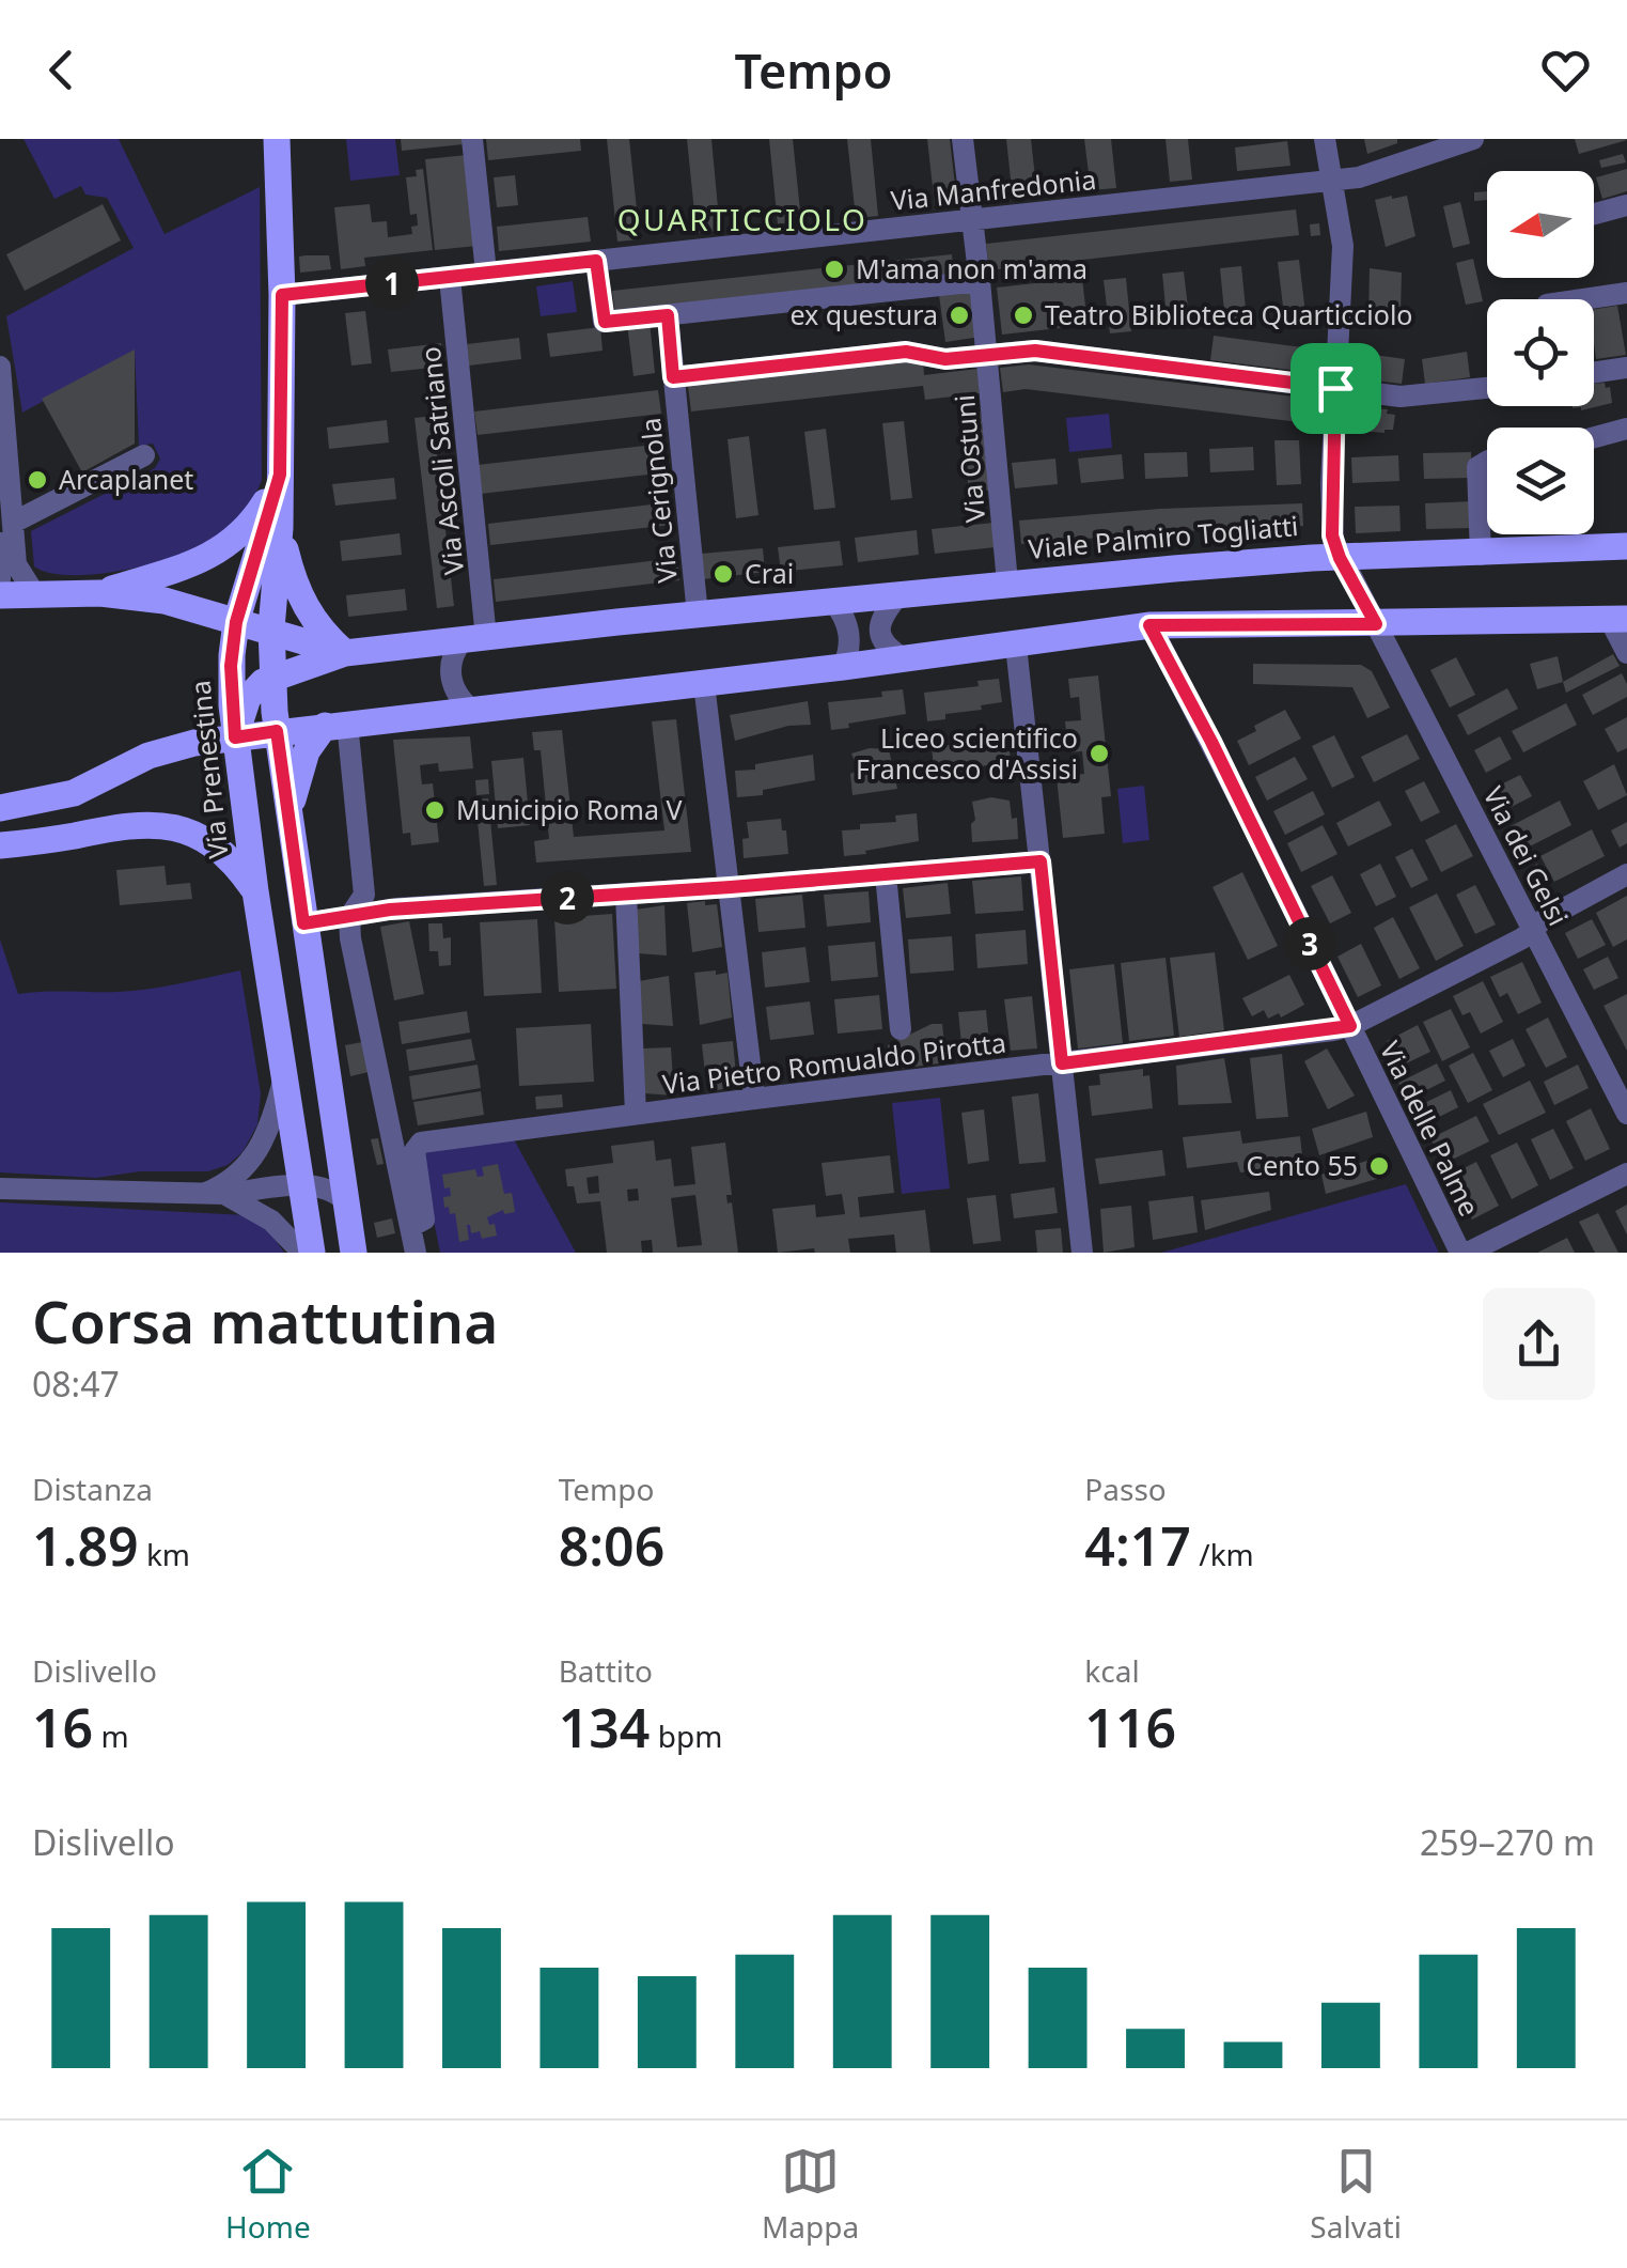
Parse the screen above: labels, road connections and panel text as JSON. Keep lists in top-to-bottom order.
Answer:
{
  "streets": {
    "main road": ["Viale Palmiro Togliatti", "Via Prenestina"],
    "street": [
      "Via Manfredonia",
      "Via Ostuni",
      "Via Ascoli Satriano",
      "Via Cerignola",
      "Via dei Gelsi",
      "Via Pietro Romualdo Pirotta",
      "Via delle Palme"
    ]
  },
  "crossings": [
    ["Via Manfredonia", "Via Ostuni"],
    ["Via Manfredonia", "Via Ascoli Satriano"],
    ["Via Ostuni", "Viale Palmiro Togliatti"],
    ["Via Ascoli Satriano", "Viale Palmiro Togliatti"],
    ["Via Cerignola", "Viale Palmiro Togliatti"],
    ["Viale Palmiro Togliatti", "Via Prenestina"],
    ["Via dei Gelsi", "Via Pietro Romualdo Pirotta"],
    ["Via Pietro Romualdo Pirotta", "Via delle Palme"]
  ],
  "districts": ["QUARTICCIOLO"],
  "places": [
    "M'ama non m'ama",
    "ex questura",
    "Teatro Biblioteca Quarticciolo",
    "Arcaplanet",
    "Crai",
    "Liceo scientifico Francesco d'Assisi",
    "Municipio Roma V",
    "Cento 55"
  ],
  "north": "left",
  "page": {
    "header": "Tempo",
    "pins": ["1", "2", "3"],
    "heading": ["Corsa mattutina", "08:47"],
    "stats": [
      ["Distanza", "1.89 km"],
      ["Tempo", "8:06"],
      ["Passo", "4:17 /km"],
      ["Dislivello", "16 m"],
      ["Battito", "134 bpm"],
      ["kcal", "116"]
    ],
    "chart": ["Dislivello", "259–270 m"],
    "tabs": ["Home", "Mappa", "Salvati"]
  }
}
